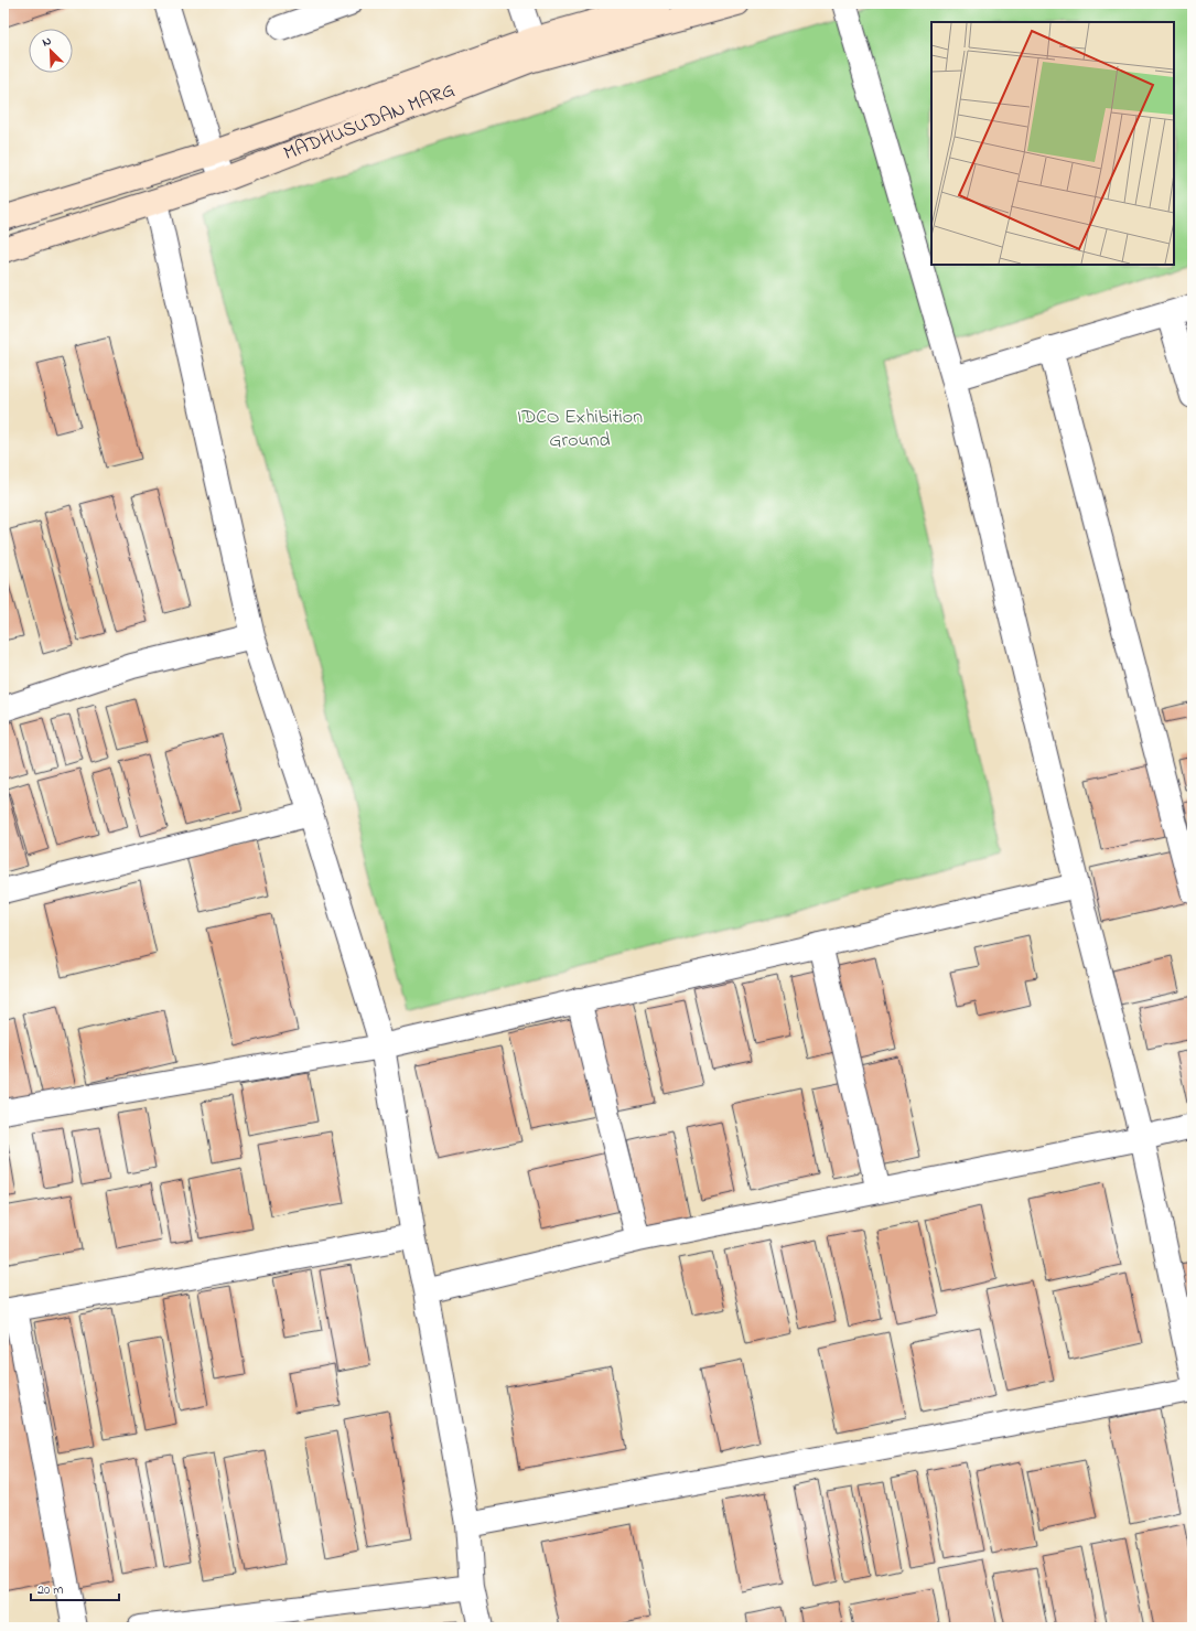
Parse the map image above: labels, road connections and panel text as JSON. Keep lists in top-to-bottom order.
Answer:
{
  "streets": {
    "main road": ["MADHUSUDAN MARG"]
  },
  "parks": ["IDCO Exhibition Ground"],
  "scale_bar": "20 m",
  "north": "top left"
}
